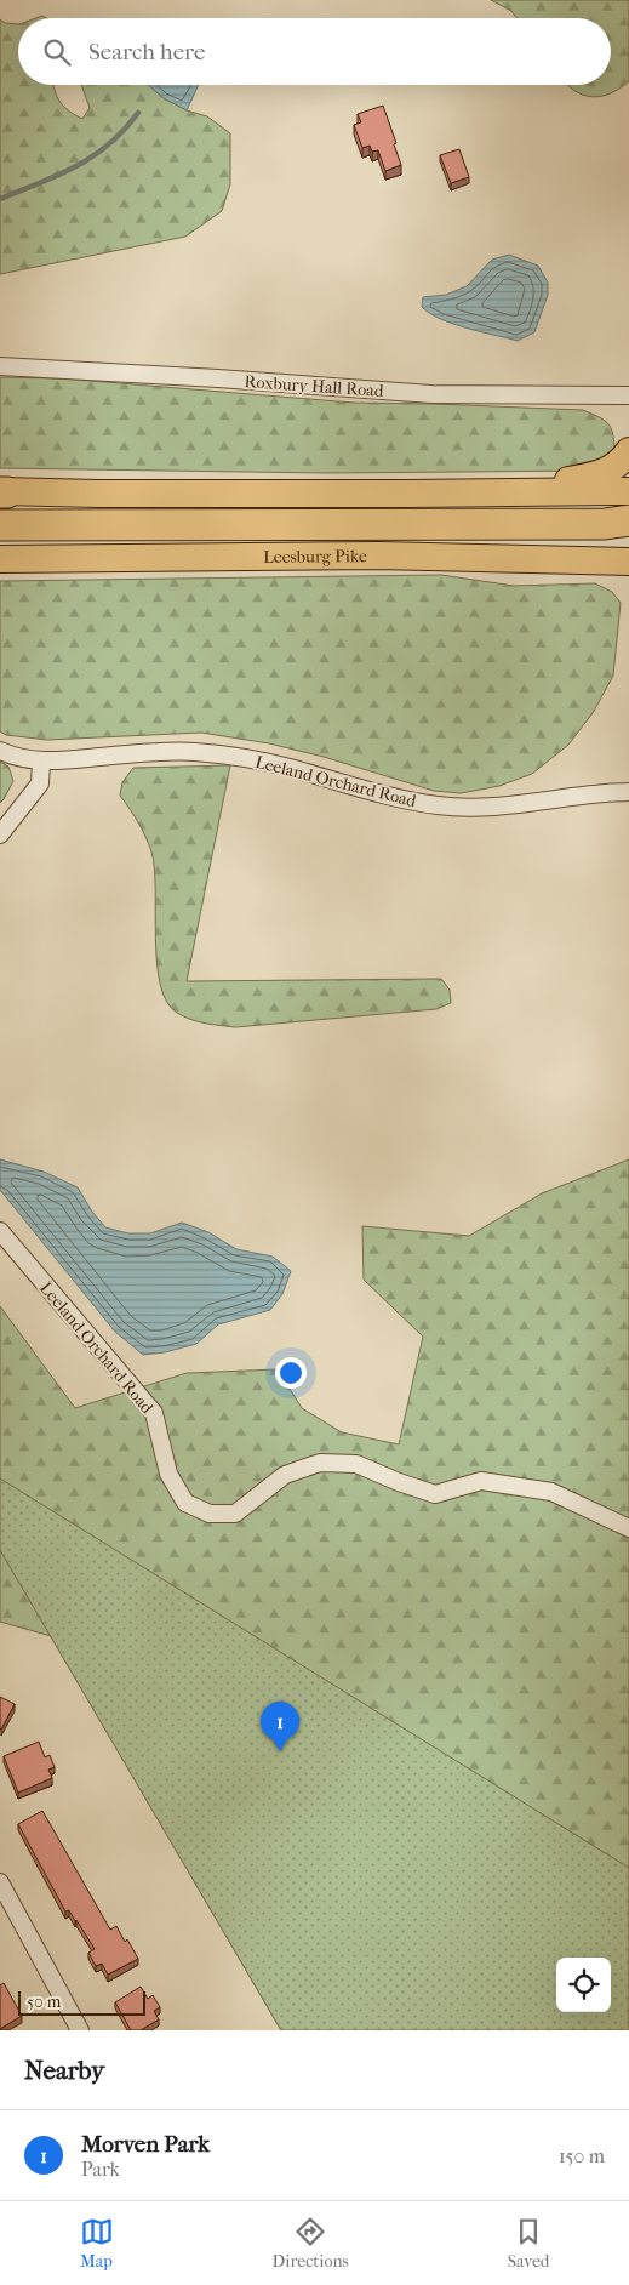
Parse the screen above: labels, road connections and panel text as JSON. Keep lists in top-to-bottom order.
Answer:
{
  "streets": {
    "highway": ["Leesburg Pike"],
    "street": ["Roxbury Hall Road", "Leeland Orchard Road"]
  },
  "scale_bar": "50 m",
  "page": {
    "search": "Search here",
    "pins": "1",
    "scale": "50 m",
    "heading": "Nearby",
    "list": [
      {
        "mark": "1",
        "name": "Morven Park",
        "note": "Park",
        "value": "150 m"
      }
    ],
    "nav": ["Map", "Directions", "Saved"]
  }
}
